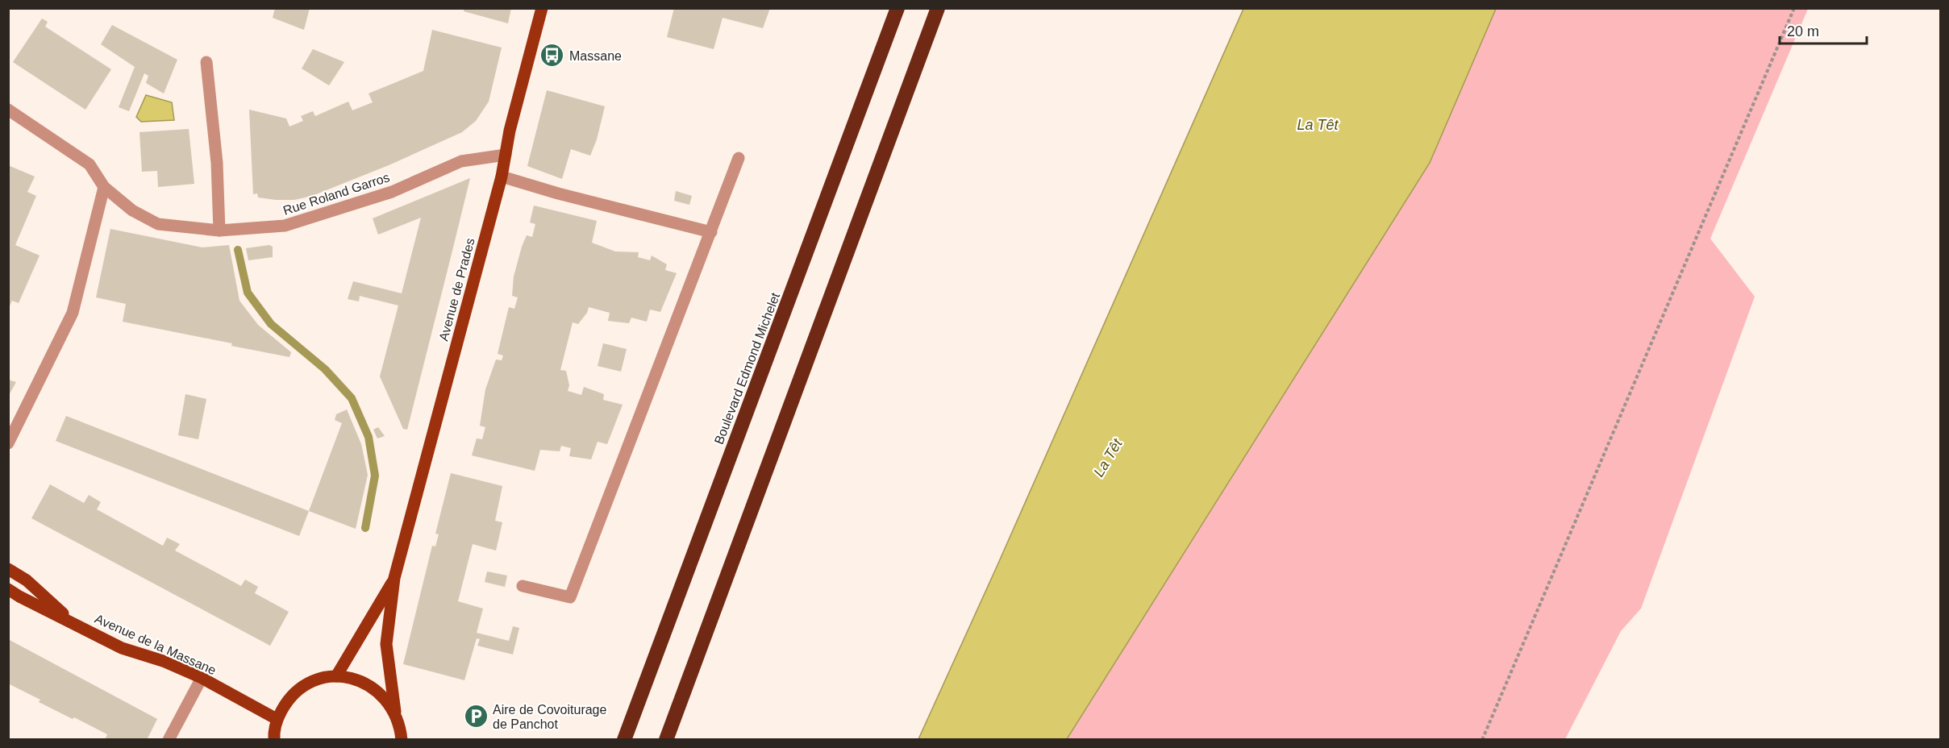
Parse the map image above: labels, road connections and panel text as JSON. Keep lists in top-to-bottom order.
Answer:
{
  "streets": {
    "highway": ["Boulevard Edmond Michelet"],
    "main road": ["Avenue de Prades", "Avenue de la Massane"],
    "street": ["Rue Roland Garros"]
  },
  "crossings": [
    ["Rue Roland Garros", "Avenue de Prades"]
  ],
  "water": ["La Têt"],
  "places": {
    "bus stop": ["Massane"],
    "parking": ["Aire de Covoiturage de Panchot"]
  },
  "scale_bar": "20 m"
}
